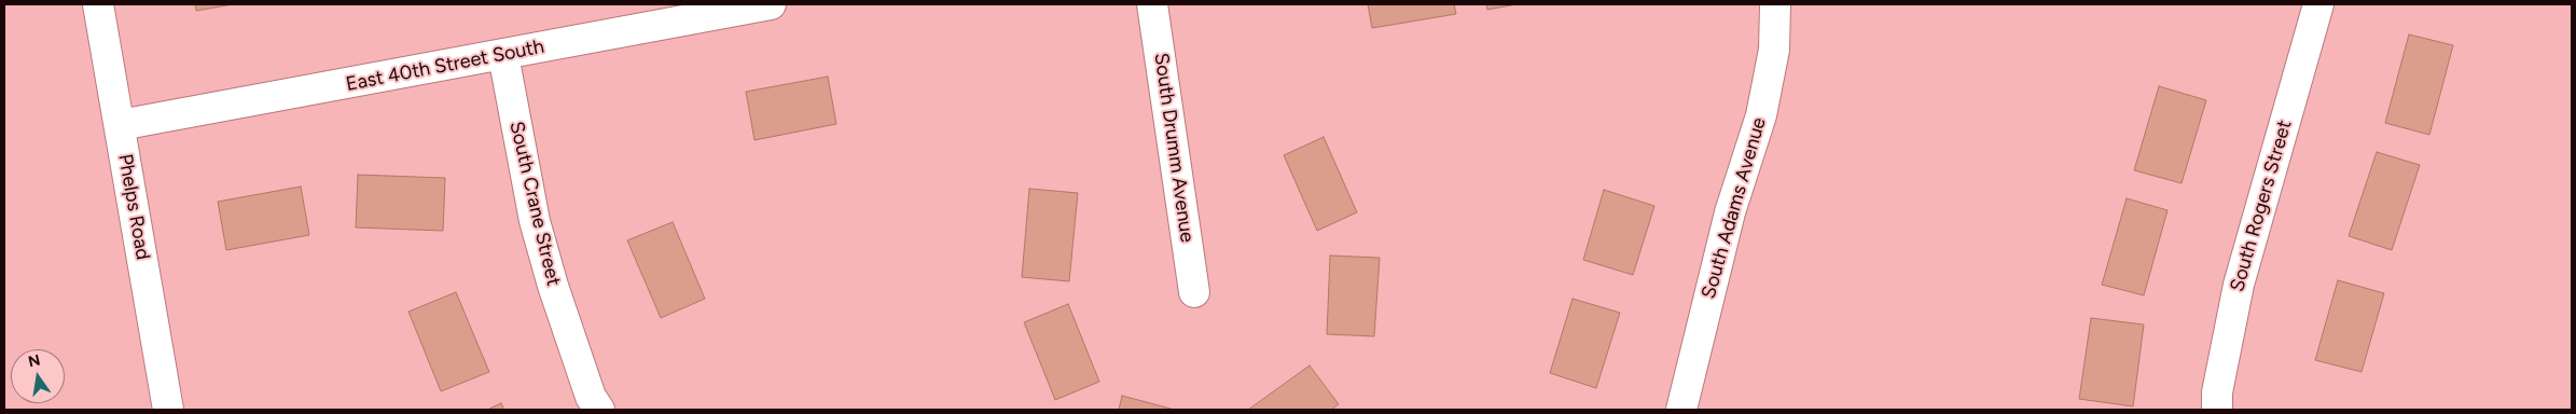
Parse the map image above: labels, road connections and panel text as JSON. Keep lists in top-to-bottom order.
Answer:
{
  "streets": {
    "street": [
      "East 40th Street South",
      "South Drumm Avenue",
      "South Crane Street",
      "South Rogers Street",
      "Phelps Road",
      "South Adams Avenue"
    ]
  },
  "crossings": [
    ["East 40th Street South", "South Crane Street"],
    ["East 40th Street South", "Phelps Road"]
  ],
  "north": "top"
}
